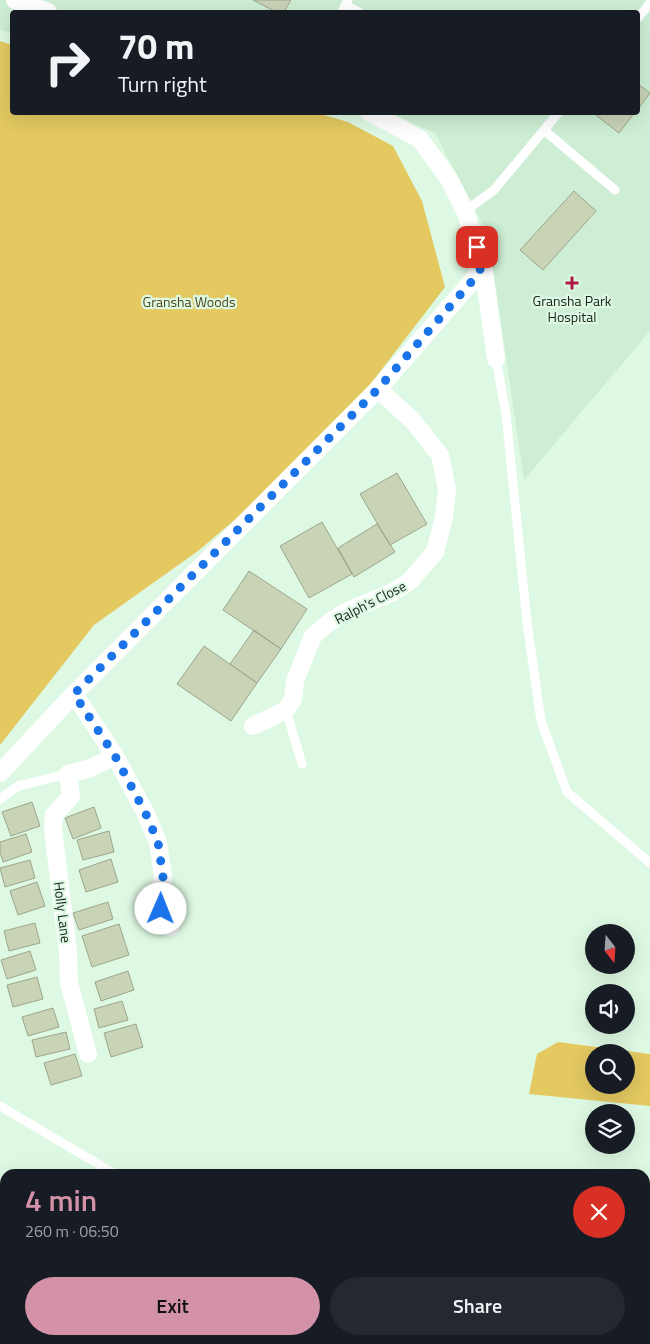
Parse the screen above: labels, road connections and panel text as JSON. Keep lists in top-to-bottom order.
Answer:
{
  "streets": {
    "street": ["Ralph's Close", "Holly Lane"]
  },
  "parks": ["Gransha Woods"],
  "places": {
    "health": ["Gransha Park Hospital"]
  },
  "north": "bottom",
  "page": {
    "turn": ["70 m", "Turn right"],
    "heading": ["4 min", "260 m · 06:50"],
    "buttons": ["Exit", "Share"]
  }
}
